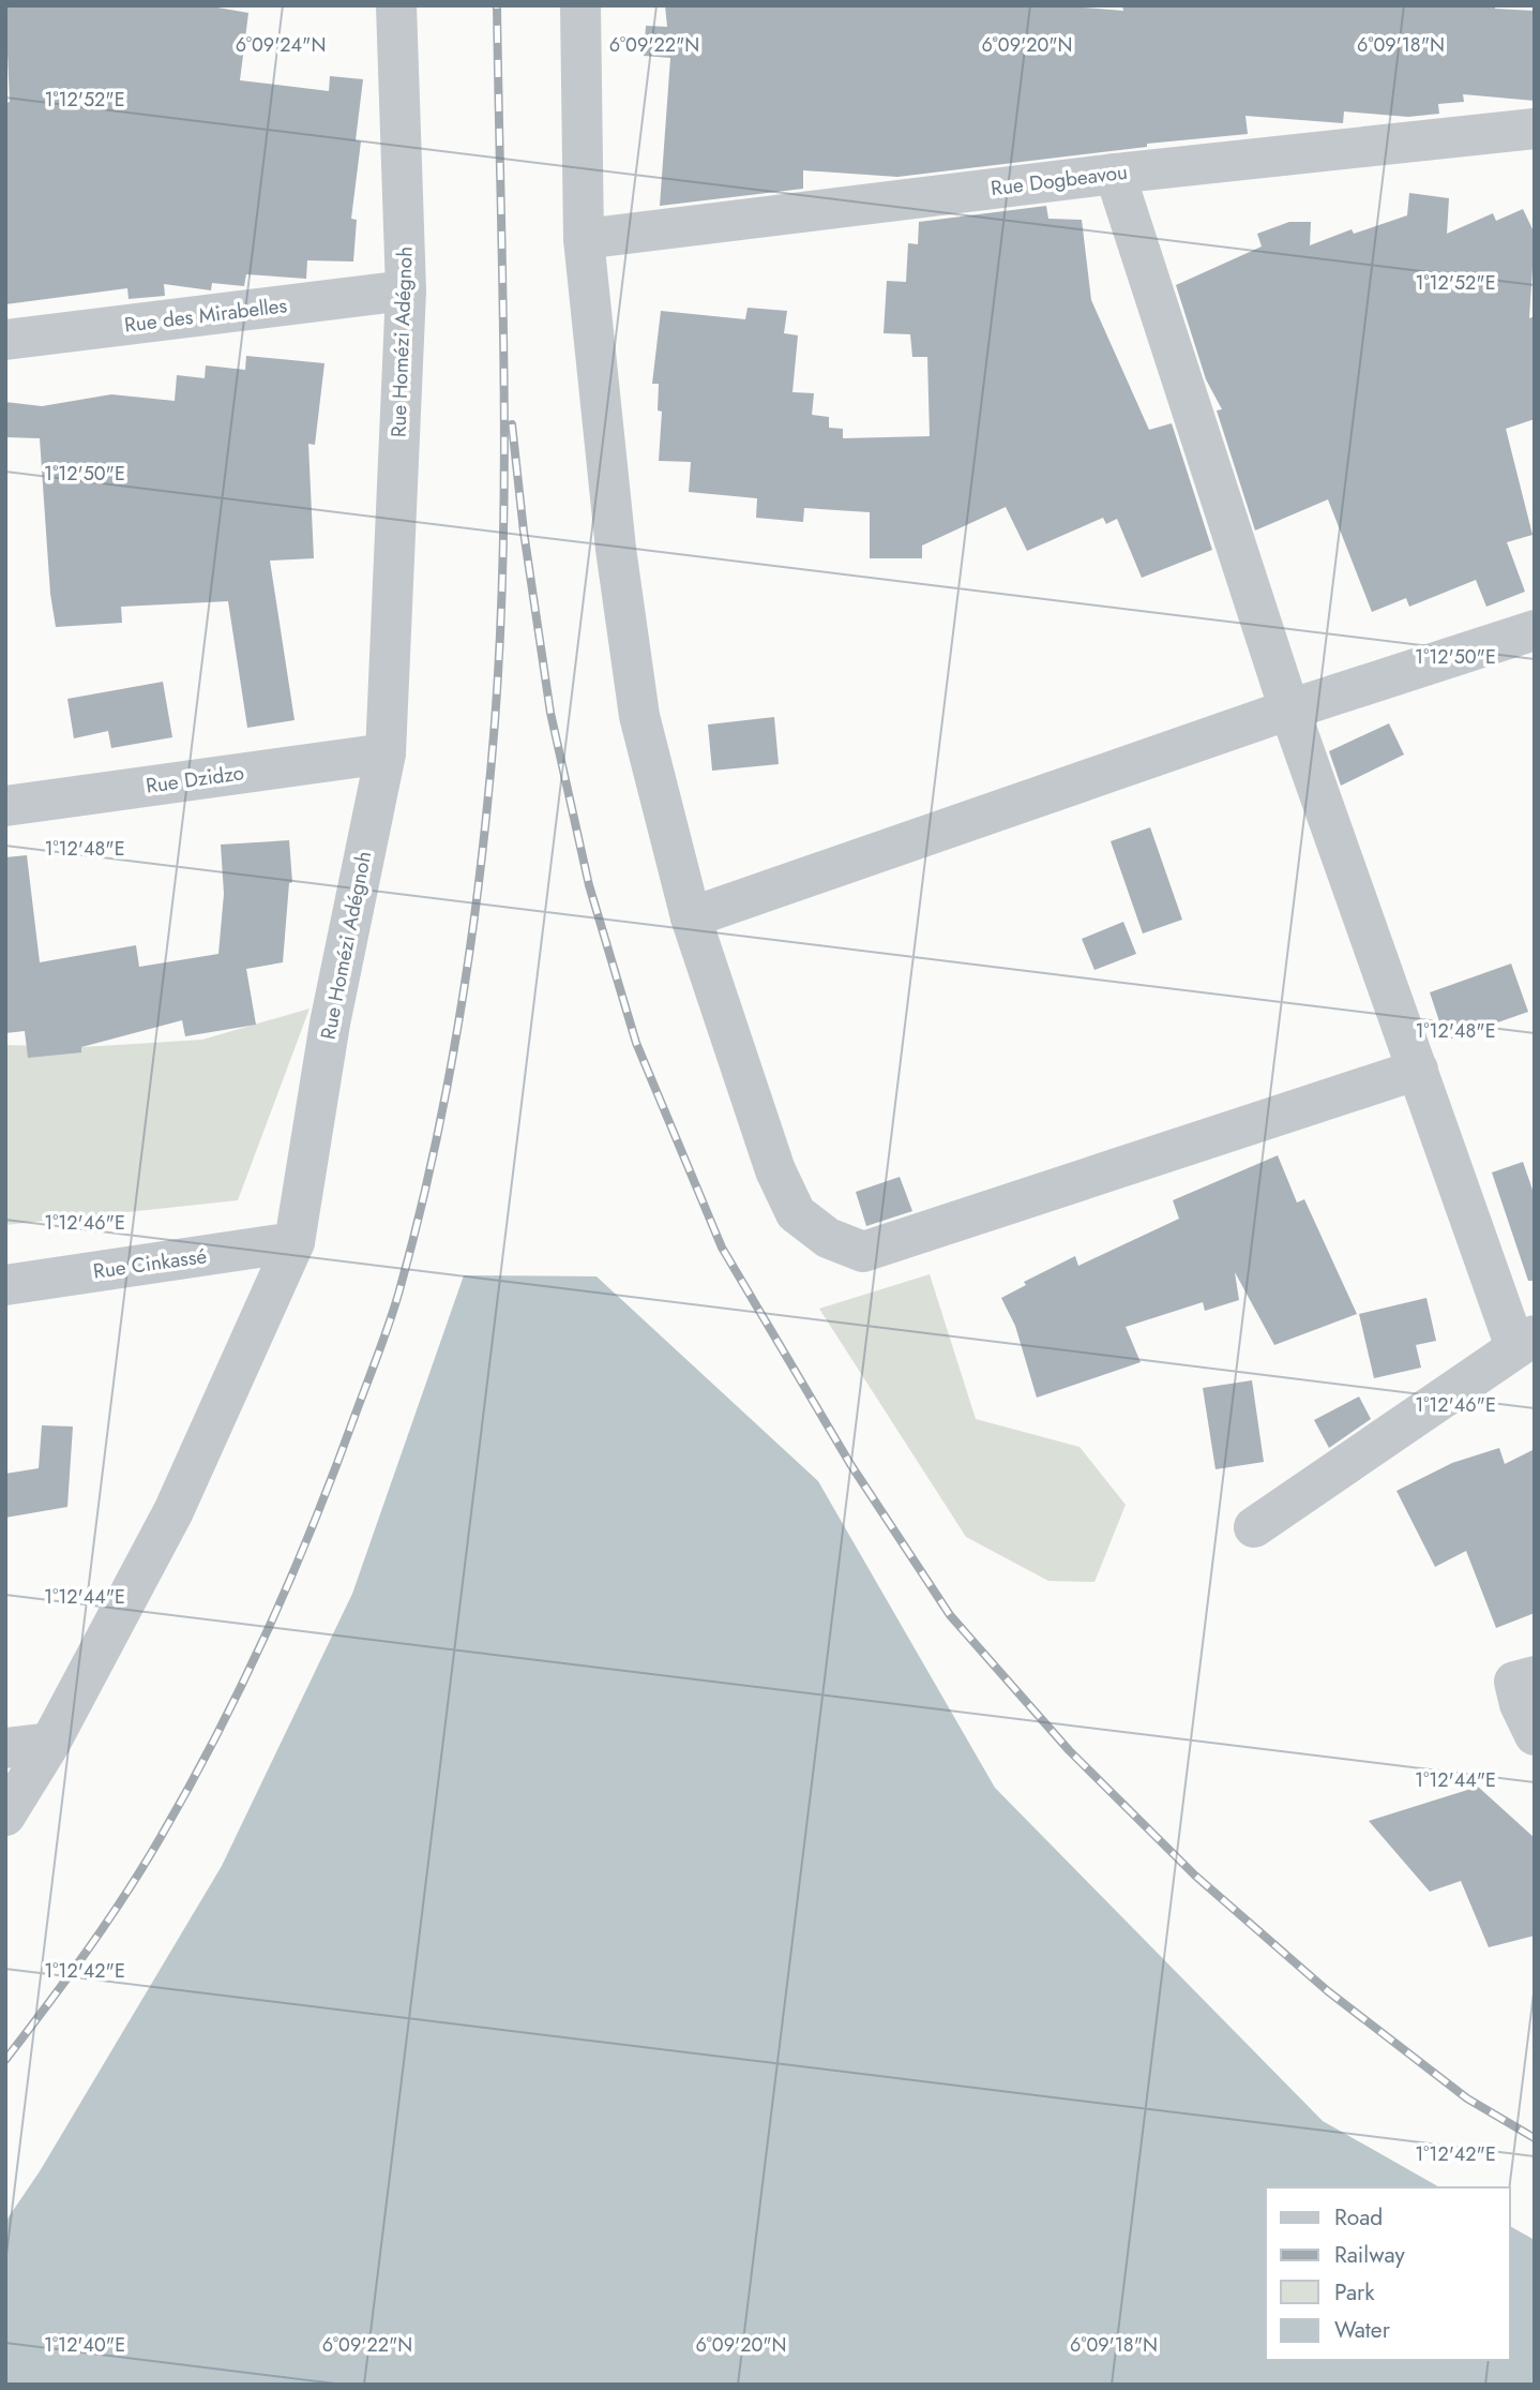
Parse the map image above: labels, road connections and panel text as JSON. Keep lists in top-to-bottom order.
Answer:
{
  "streets": {
    "street": [
      "Rue Dogbeavou",
      "Rue des Mirabelles",
      "Rue Homézi Adégnoh",
      "Rue Dzidzo",
      "Rue Cinkassé"
    ]
  },
  "crossings": [
    ["Rue des Mirabelles", "Rue Homézi Adégnoh"],
    ["Rue Homézi Adégnoh", "Rue Dzidzo"],
    ["Rue Homézi Adégnoh", "Rue Cinkassé"]
  ],
  "legend": [
    "Road",
    "Railway",
    "Park",
    "Water"
  ],
  "coordinates": [
    "6°09'24\"N",
    "6°09'22\"N",
    "6°09'20\"N",
    "6°09'18\"N",
    "1°12'52\"E",
    "1°12'50\"E",
    "1°12'48\"E",
    "1°12'46\"E",
    "1°12'44\"E",
    "1°12'42\"E",
    "1°12'40\"E"
  ]
}
